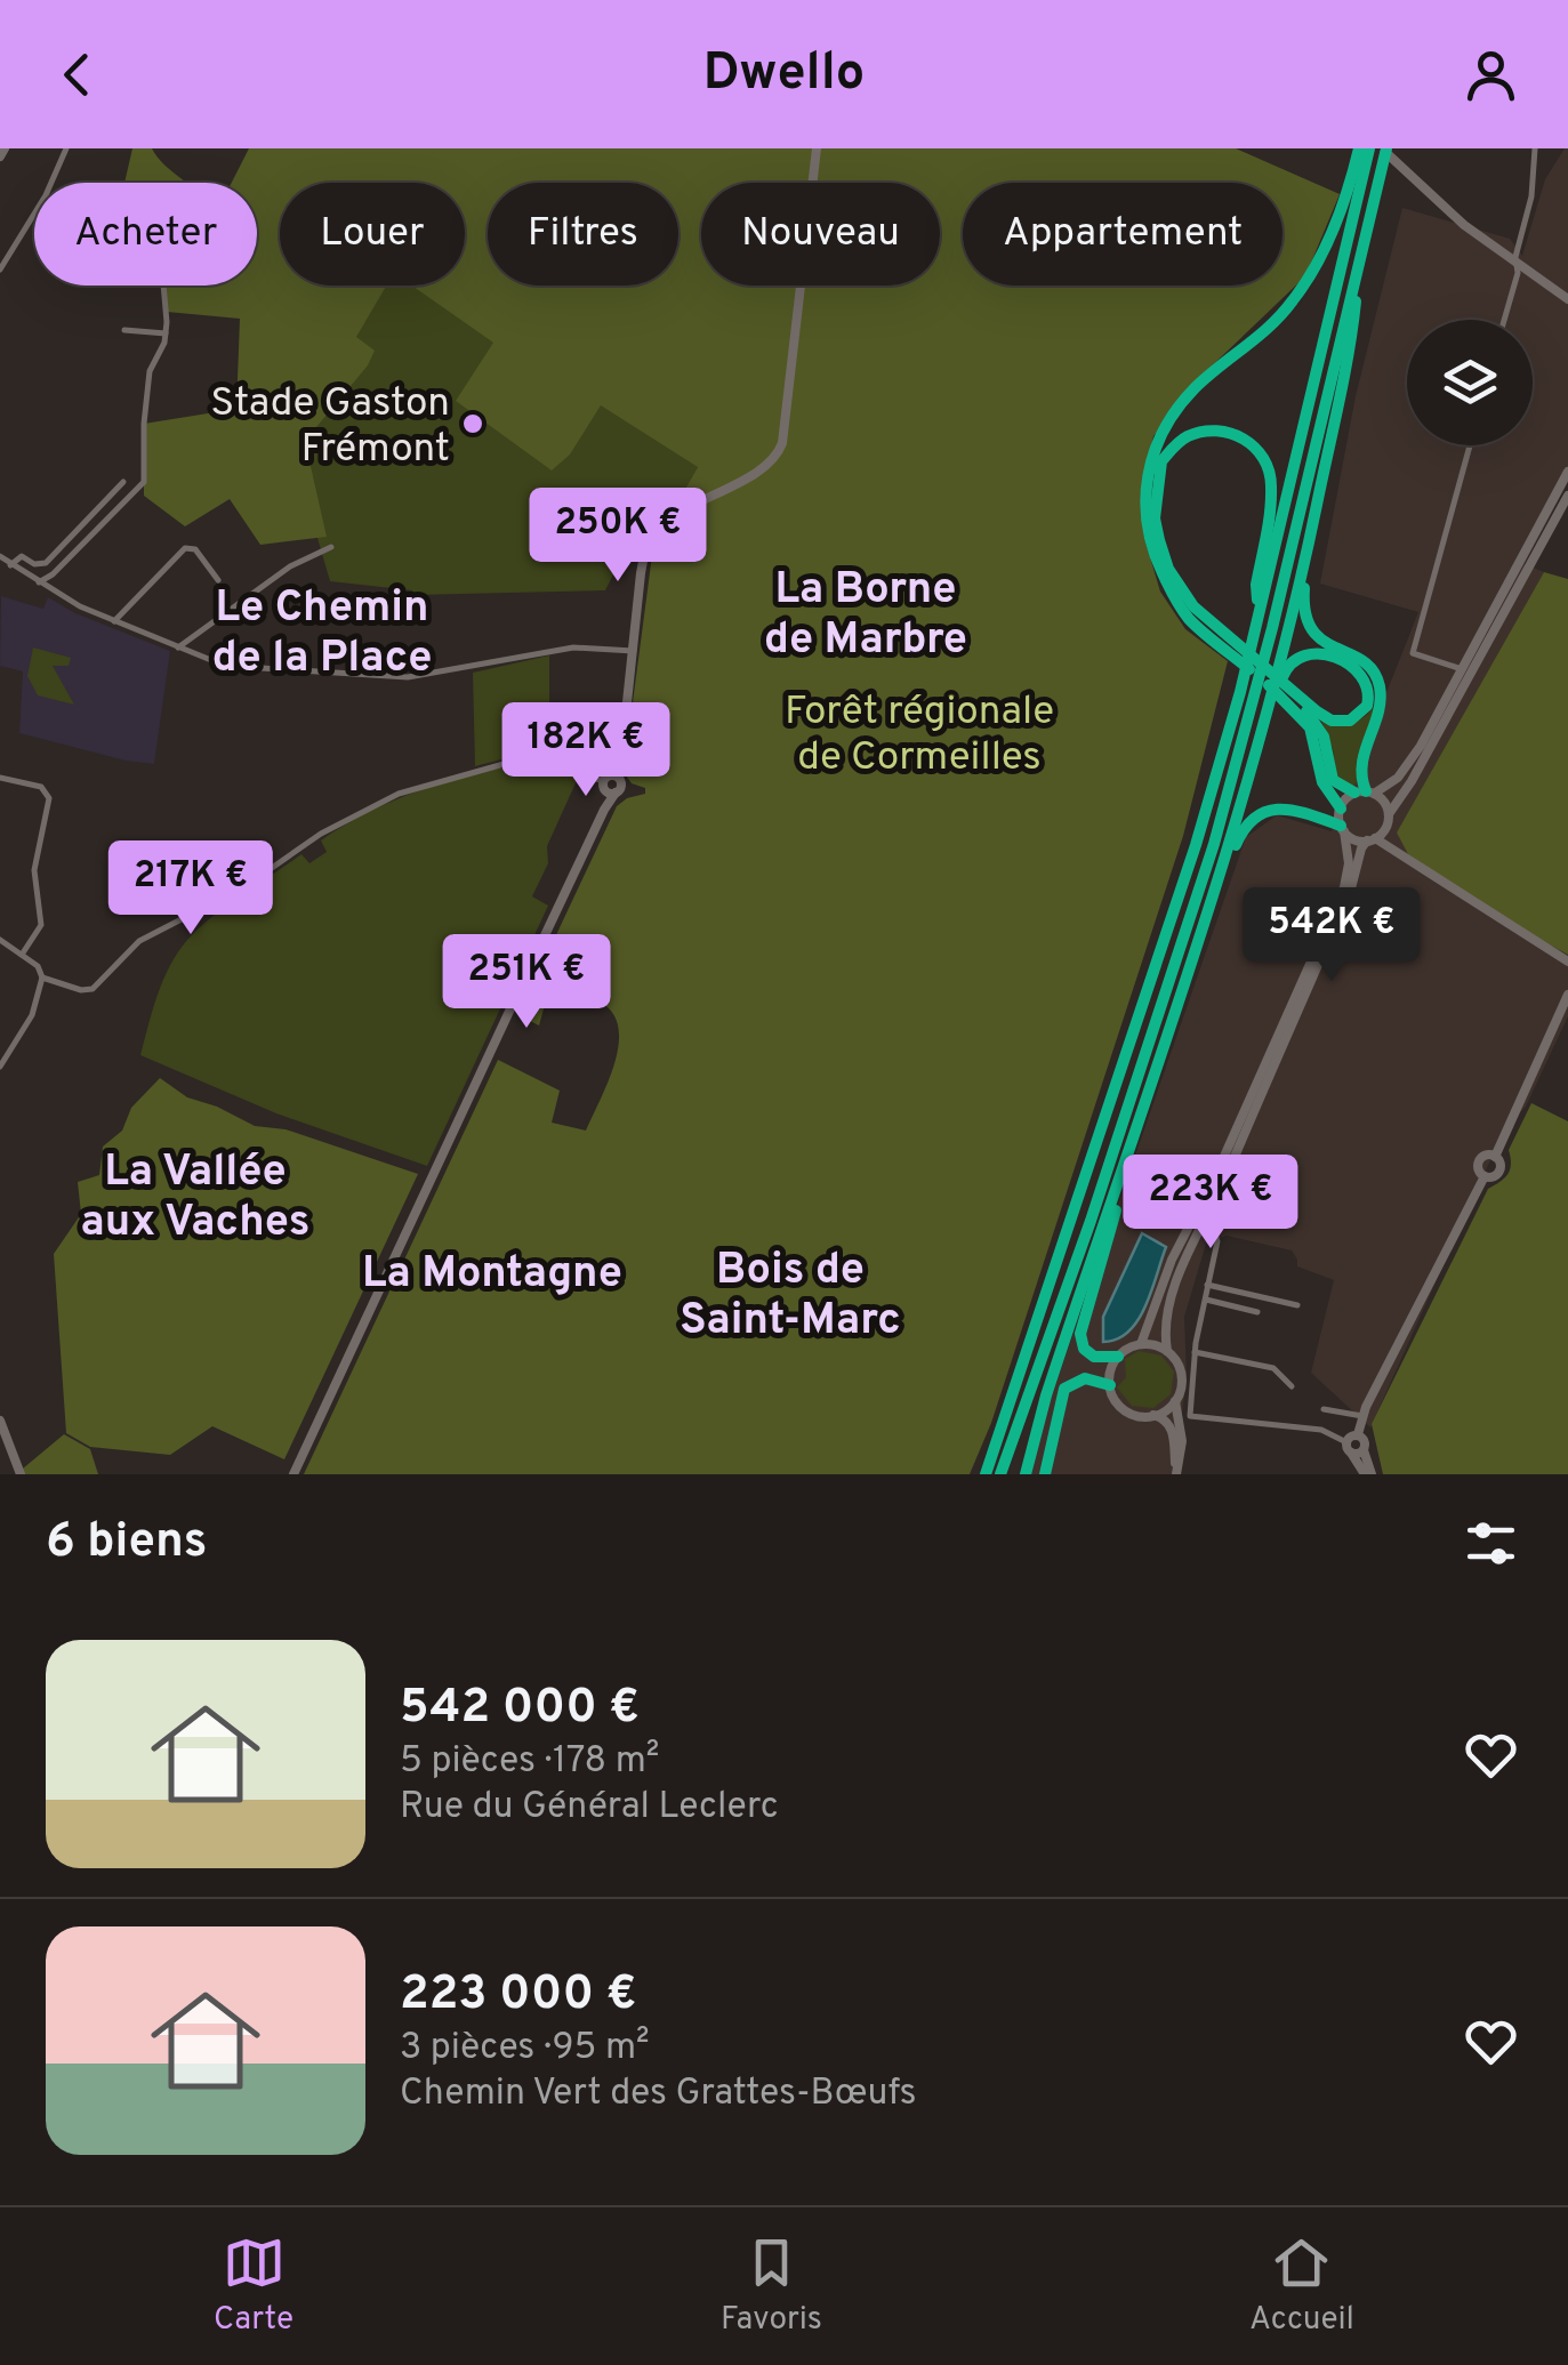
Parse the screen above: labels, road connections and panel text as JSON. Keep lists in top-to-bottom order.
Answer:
{
  "districts": [
    "La Borne de Marbre",
    "Le Chemin de la Place",
    "La Vallée aux Vaches",
    "Bois de Saint-Marc",
    "La Montagne"
  ],
  "parks": ["Forêt régionale de Cormeilles"],
  "places": ["Stade Gaston Frémont"],
  "page": {
    "header": "Dwello",
    "chip": [
      "Acheter",
      "Louer",
      "Filtres",
      "Nouveau",
      "Appartement"
    ],
    "price": [
      "250K €",
      "182K €",
      "217K €",
      "542K €",
      "251K €",
      "223K €"
    ],
    "heading": "6 biens",
    "list": [
      {
        "name": "542 000 €",
        "note": "5 pièces · 178 m² · Rue du Général Leclerc"
      },
      {
        "name": "223 000 €",
        "note": "3 pièces · 95 m² · Chemin Vert des Grattes-Bœufs"
      }
    ],
    "tabs": ["Carte", "Favoris", "Accueil"]
  }
}
